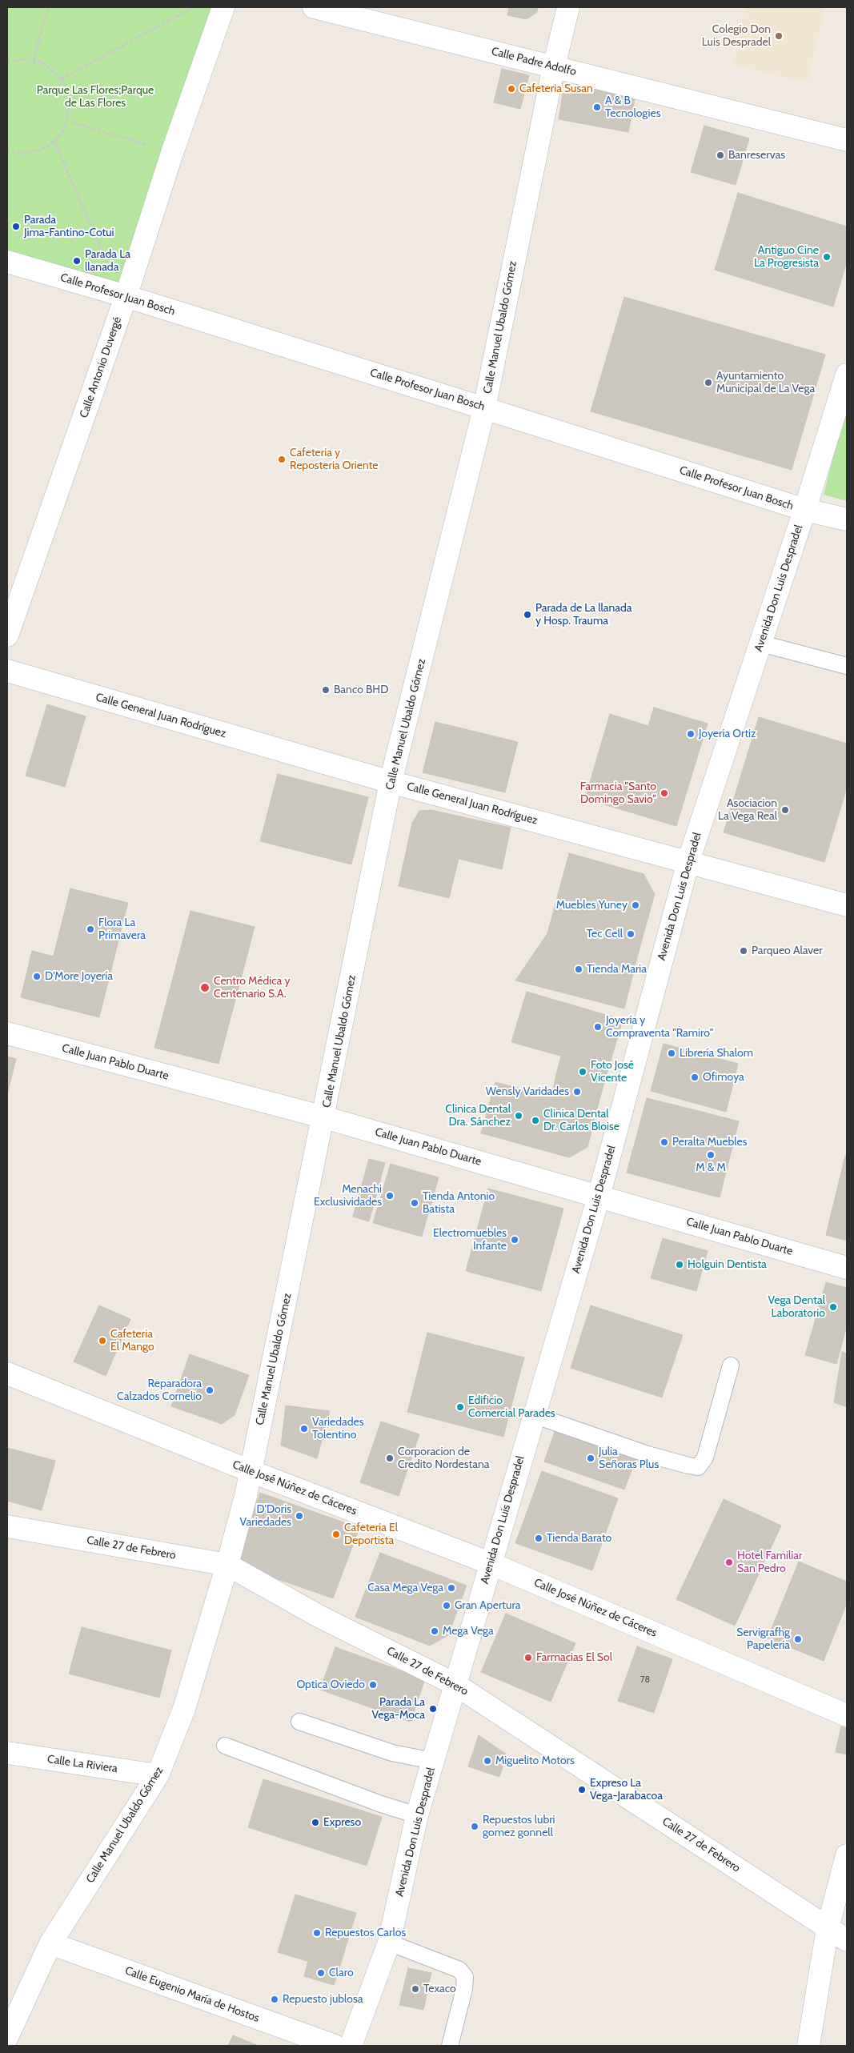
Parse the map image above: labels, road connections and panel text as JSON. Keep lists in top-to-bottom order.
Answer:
{
  "streets": {
    "street": [
      "Calle Padre Adolfo",
      "Calle Profesor Juan Bosch",
      "Calle Manuel Ubaldo Gómez",
      "Calle Antonio Duvergé",
      "Avenida Don Luis Despradel",
      "Calle General Juan Rodríguez",
      "Calle Juan Pablo Duarte",
      "Calle José Núñez de Cáceres",
      "Calle 27 de Febrero",
      "Calle La Riviera",
      "Calle Eugenio María de Hostos"
    ]
  },
  "crossings": [
    ["Calle Padre Adolfo", "Calle Manuel Ubaldo Gómez"],
    ["Calle Profesor Juan Bosch", "Calle Manuel Ubaldo Gómez"],
    ["Calle Profesor Juan Bosch", "Calle Antonio Duvergé"],
    ["Calle Profesor Juan Bosch", "Avenida Don Luis Despradel"],
    ["Calle Manuel Ubaldo Gómez", "Calle General Juan Rodríguez"],
    ["Calle Manuel Ubaldo Gómez", "Calle Juan Pablo Duarte"],
    ["Calle Manuel Ubaldo Gómez", "Calle José Núñez de Cáceres"],
    ["Calle Manuel Ubaldo Gómez", "Calle 27 de Febrero"],
    ["Calle Manuel Ubaldo Gómez", "Calle La Riviera"],
    ["Calle Manuel Ubaldo Gómez", "Calle Eugenio María de Hostos"],
    ["Avenida Don Luis Despradel", "Calle General Juan Rodríguez"],
    ["Avenida Don Luis Despradel", "Calle Juan Pablo Duarte"],
    ["Avenida Don Luis Despradel", "Calle José Núñez de Cáceres"],
    ["Avenida Don Luis Despradel", "Calle 27 de Febrero"]
  ],
  "parks": ["Parque Las Flores;Parque de Las Flores"],
  "places": [
    "Colegio Don Luis Despradel",
    "Cafeteria Susan",
    "A & B Tecnologies",
    "Banreservas",
    "Parada Jima-Fantino-Cotui",
    "Antiguo Cine La Progresista",
    "Parada La llanada",
    "Ayuntamiento Municipal de La Vega",
    "Cafeteria y Reposteria Oriente",
    "Parada de La llanada y Hosp. Trauma",
    "Banco BHD",
    "Joyeria Ortiz",
    "Farmacia \"Santo Domingo Savio\"",
    "Asociacion La Vega Real",
    "Muebles Yuney",
    "Flora La Primavera",
    "Tec Cell",
    "Parqueo Alaver",
    "Tienda Maria",
    "D'More Joyería",
    "Centro Médica y Centenario S.A.",
    "Joyería y Compraventa \"Ramiro\"",
    "Librería Shalom",
    "Foto José Vicente",
    "Ofimoya",
    "Wensly Varidades",
    "Clinica Dental Dra. Sánchez",
    "Clinica Dental Dr. Carlos Bloise",
    "Peralta Muebles",
    "M & M",
    "Menachi Exclusividades",
    "Tienda Antonio Batista",
    "Electromuebles Infante",
    "Holguin Dentista",
    "Vega Dental Laboratorio",
    "Cafeteria El Mango",
    "Reparadora Calzados Cornelio",
    "Edificio Comercial Parades",
    "Variedades Tolentino",
    "Corporacion de Credito Nordestana",
    "Julia Señoras Plus",
    "D'Doris Variedades",
    "Cafeteria El Deportista",
    "Tienda Barato",
    "Hotel Familiar San Pedro",
    "Casa Mega Vega",
    "Gran Apertura",
    "Mega Vega",
    "Servigrafhg Papelería",
    "Farmacias El Sol",
    "Optica Oviedo",
    "Parada La Vega-Moca",
    "Miguelito Motors",
    "Expreso La Vega-Jarabacoa",
    "Expreso",
    "Repuestos lubri gomez gonnell",
    "Repuestos Carlos",
    "Claro",
    "Texaco",
    "Repuesto jublosa"
  ],
  "house_numbers": ["78"]
}
